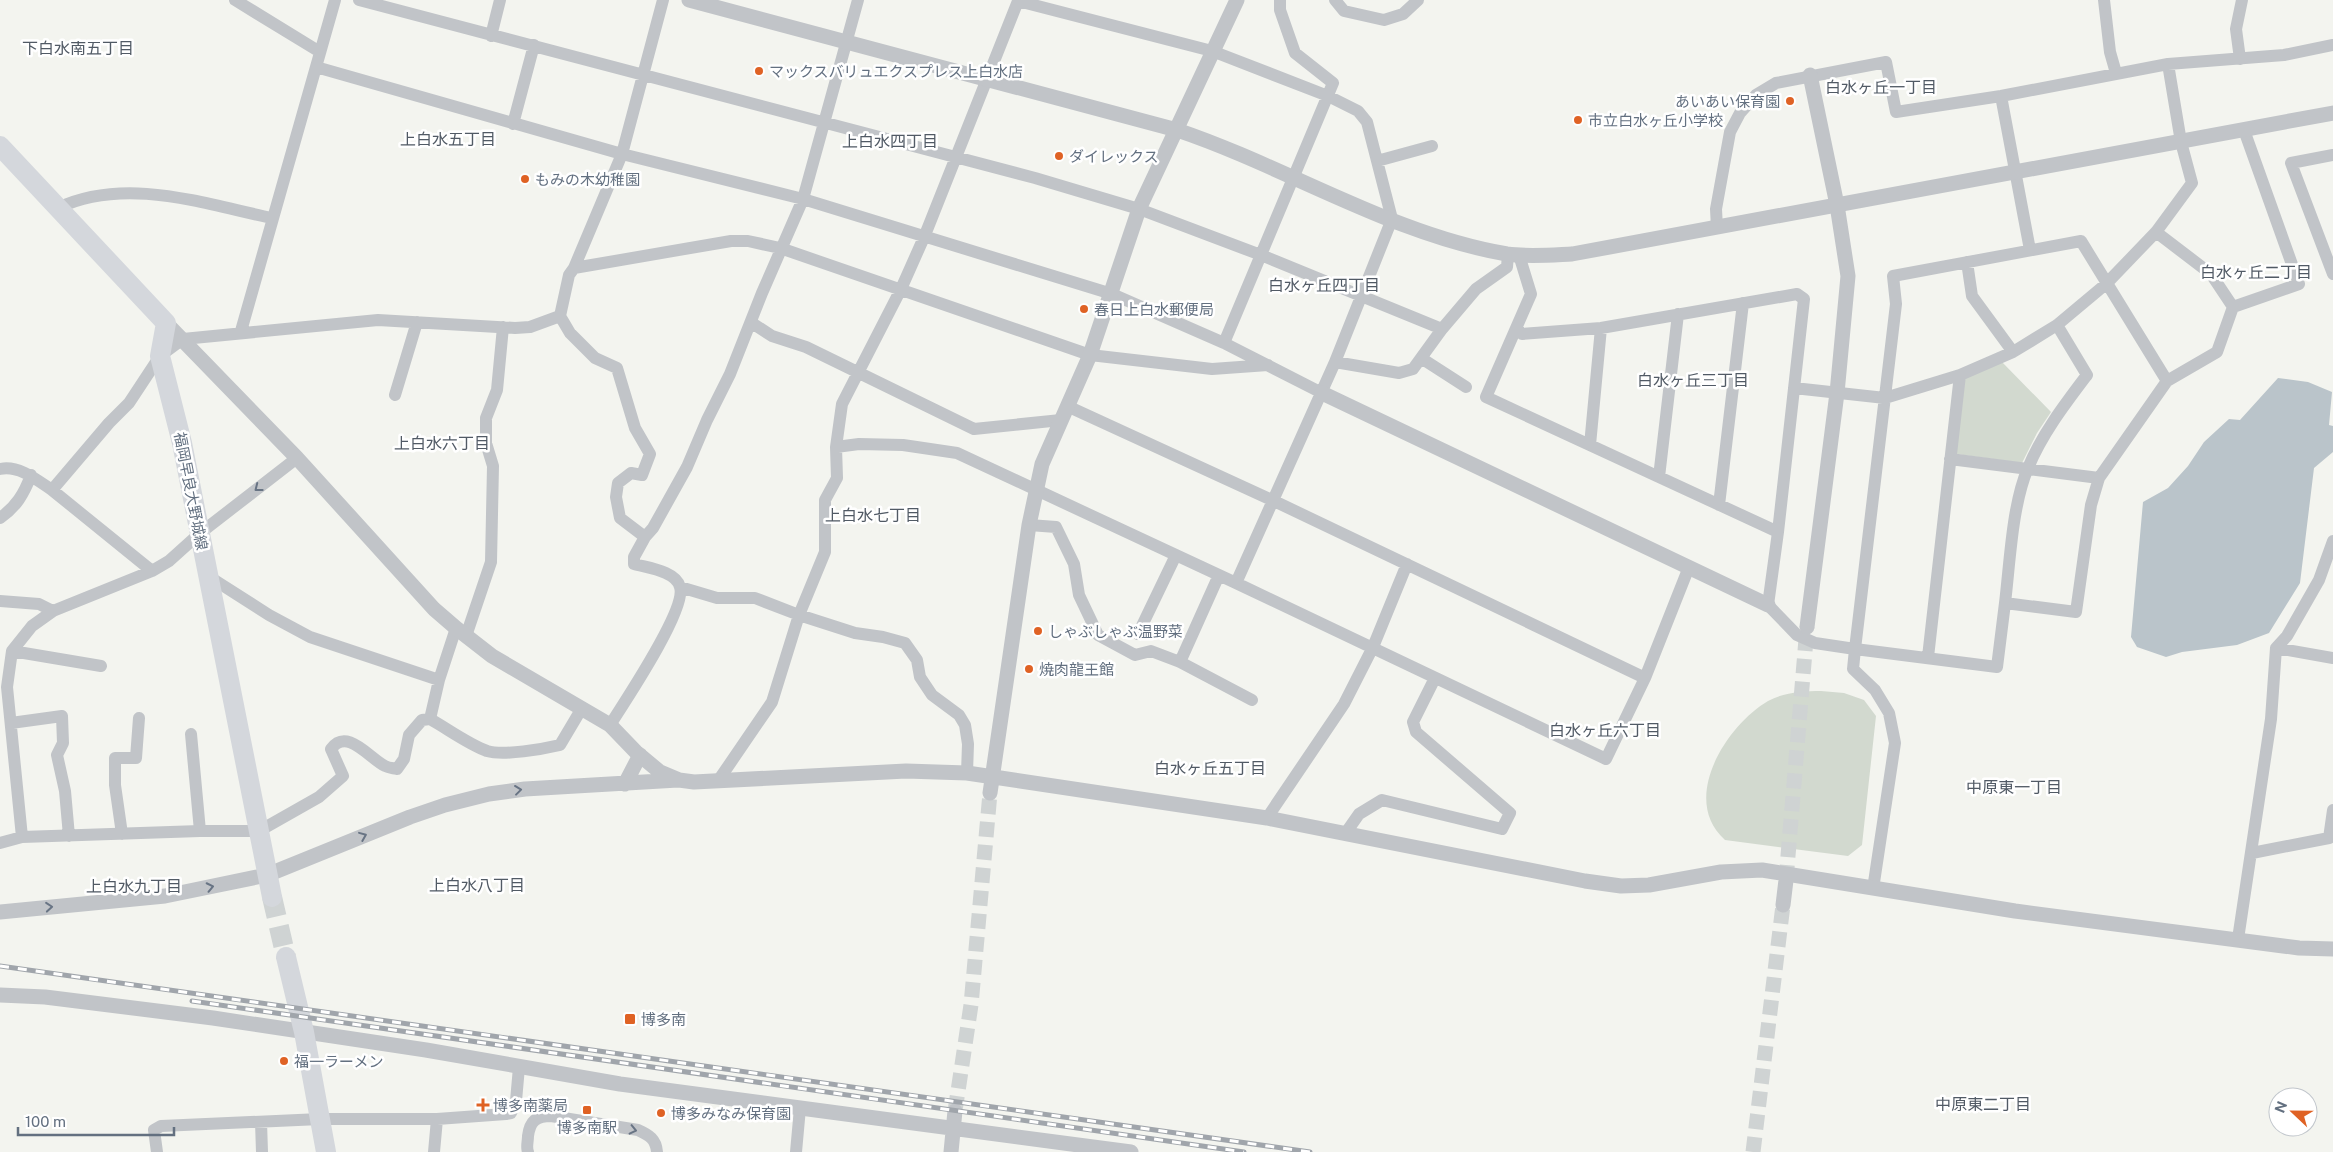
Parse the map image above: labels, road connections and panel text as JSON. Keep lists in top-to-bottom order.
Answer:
{
  "streets": {
    "main road": ["福岡早良大野城線"]
  },
  "districts": [
    "下白水南五丁目",
    "白水ヶ丘一丁目",
    "上白水五丁目",
    "上白水四丁目",
    "白水ヶ丘二丁目",
    "白水ヶ丘四丁目",
    "白水ヶ丘三丁目",
    "上白水六丁目",
    "上白水七丁目",
    "白水ヶ丘六丁目",
    "白水ヶ丘五丁目",
    "中原東一丁目",
    "上白水八丁目",
    "上白水九丁目",
    "中原東二丁目"
  ],
  "places": {
    "other": [
      "マックスバリュエクスプレス上白水店",
      "あいあい保育園",
      "市立白水ヶ丘小学校",
      "ダイレックス",
      "もみの木幼稚園",
      "春日上白水郵便局",
      "しゃぶしゃぶ温野菜",
      "焼肉龍王館",
      "福一ラーメン",
      "博多みなみ保育園"
    ],
    "transit": ["博多南", "博多南駅"],
    "health": ["博多南薬局"]
  },
  "scale_bar": "100 m",
  "north": "left"
}
